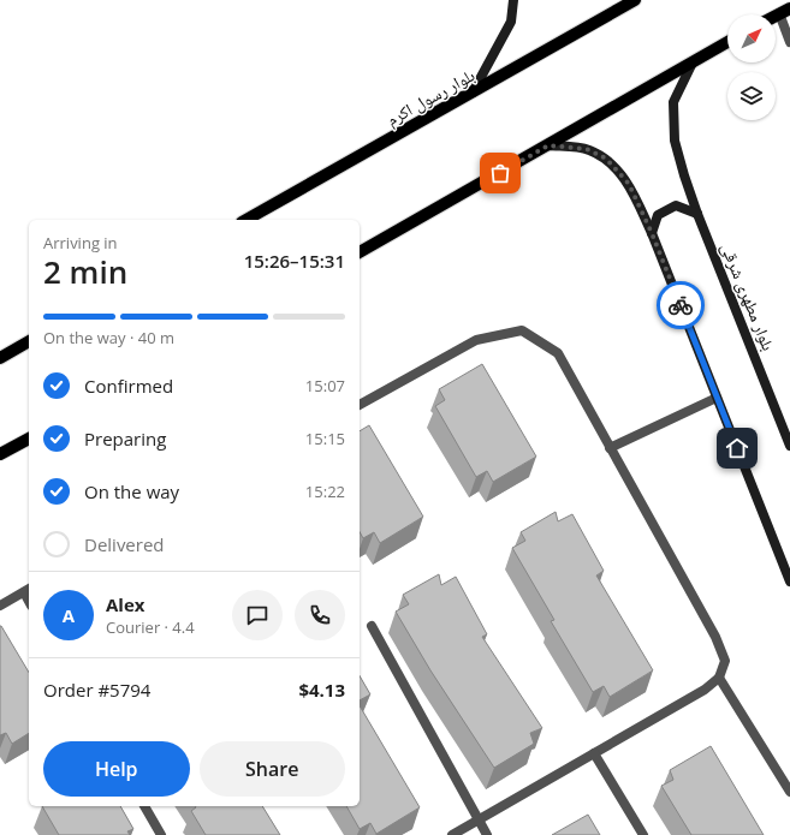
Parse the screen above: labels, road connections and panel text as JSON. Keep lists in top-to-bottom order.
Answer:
{
  "streets": {
    "main road": ["بلوار رسول اکرم", "بلوار مطهری شرقی"]
  },
  "north": "top right",
  "page": {
    "heading": ["2 min", "Arriving in", "15:26–15:31"],
    "panel": [
      "Alex",
      "Courier · 4.4",
      "Order #5794",
      "$4.13"
    ],
    "bar": "On the way · 40 m",
    "list": [
      ["Confirmed", "15:07"],
      ["Preparing", "15:15"],
      ["On the way", "15:22"],
      "Delivered"
    ],
    "round": "A",
    "buttons": ["Help", "Share"]
  }
}
